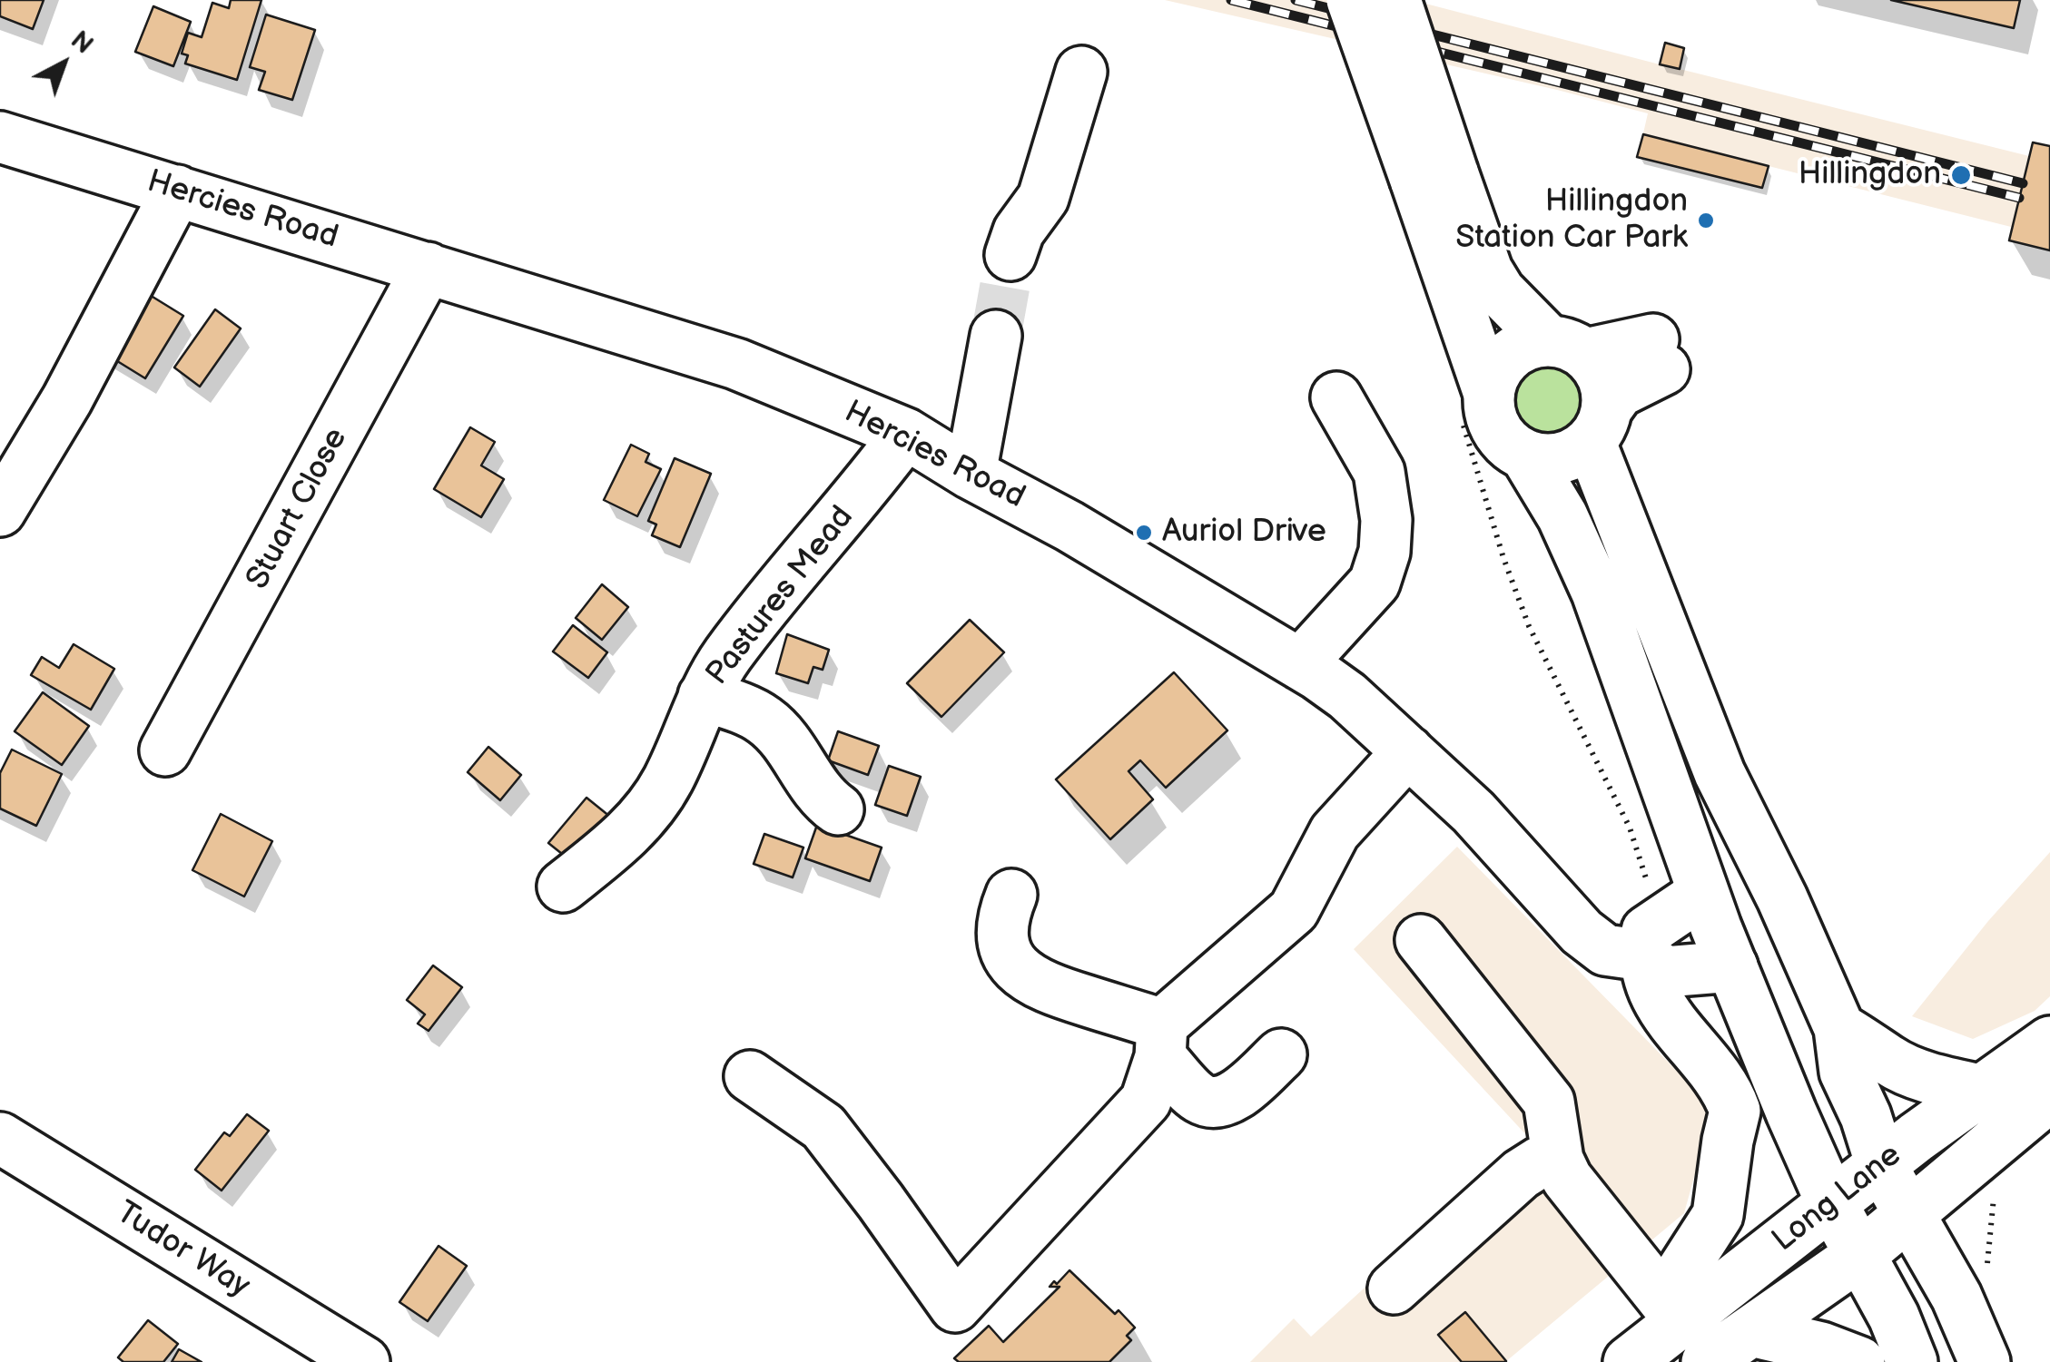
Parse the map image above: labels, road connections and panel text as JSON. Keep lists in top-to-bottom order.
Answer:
{
  "streets": {
    "main road": [
      "Hercies Road",
      "Stuart Close",
      "Pastures Mead",
      "Long Lane",
      "Tudor Way"
    ]
  },
  "crossings": [
    ["Hercies Road", "Stuart Close"],
    ["Hercies Road", "Pastures Mead"]
  ],
  "places": ["Hillingdon", "Hillingdon Station Car Park", "Auriol Drive"],
  "north": "top right"
}
